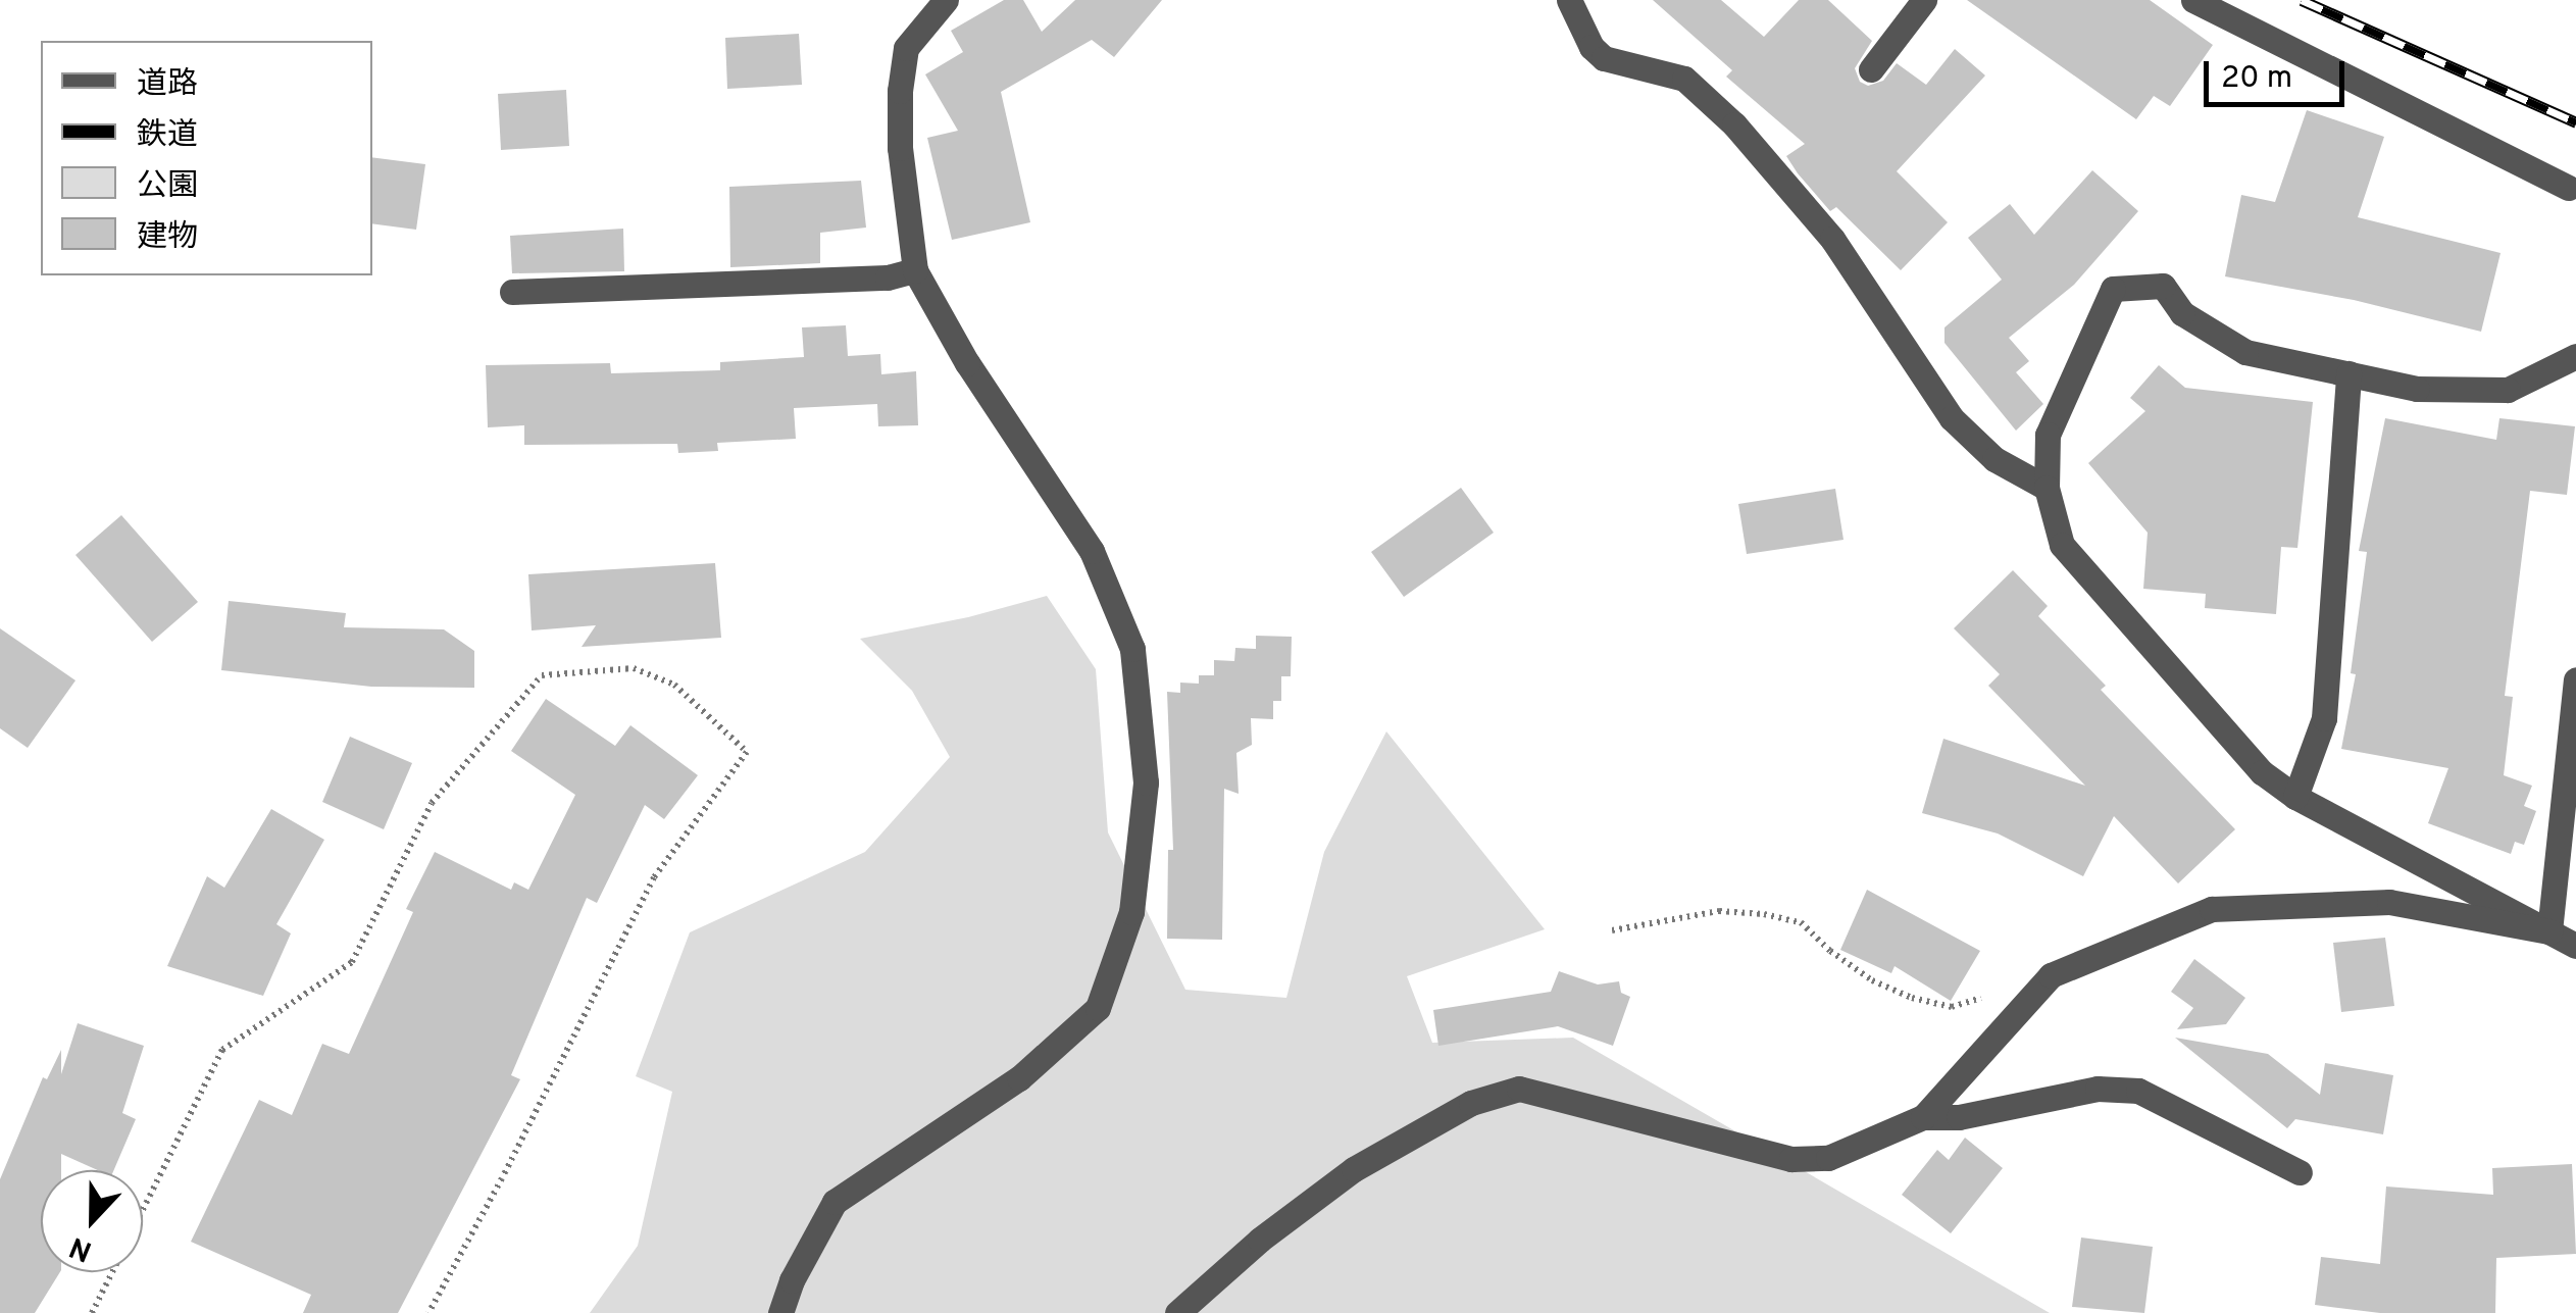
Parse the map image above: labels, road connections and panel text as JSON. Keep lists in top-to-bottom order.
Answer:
{
  "legend": [
    "道路",
    "鉄道",
    "公園",
    "建物"
  ],
  "scale_bar": "20 m",
  "north": "bottom"
}
